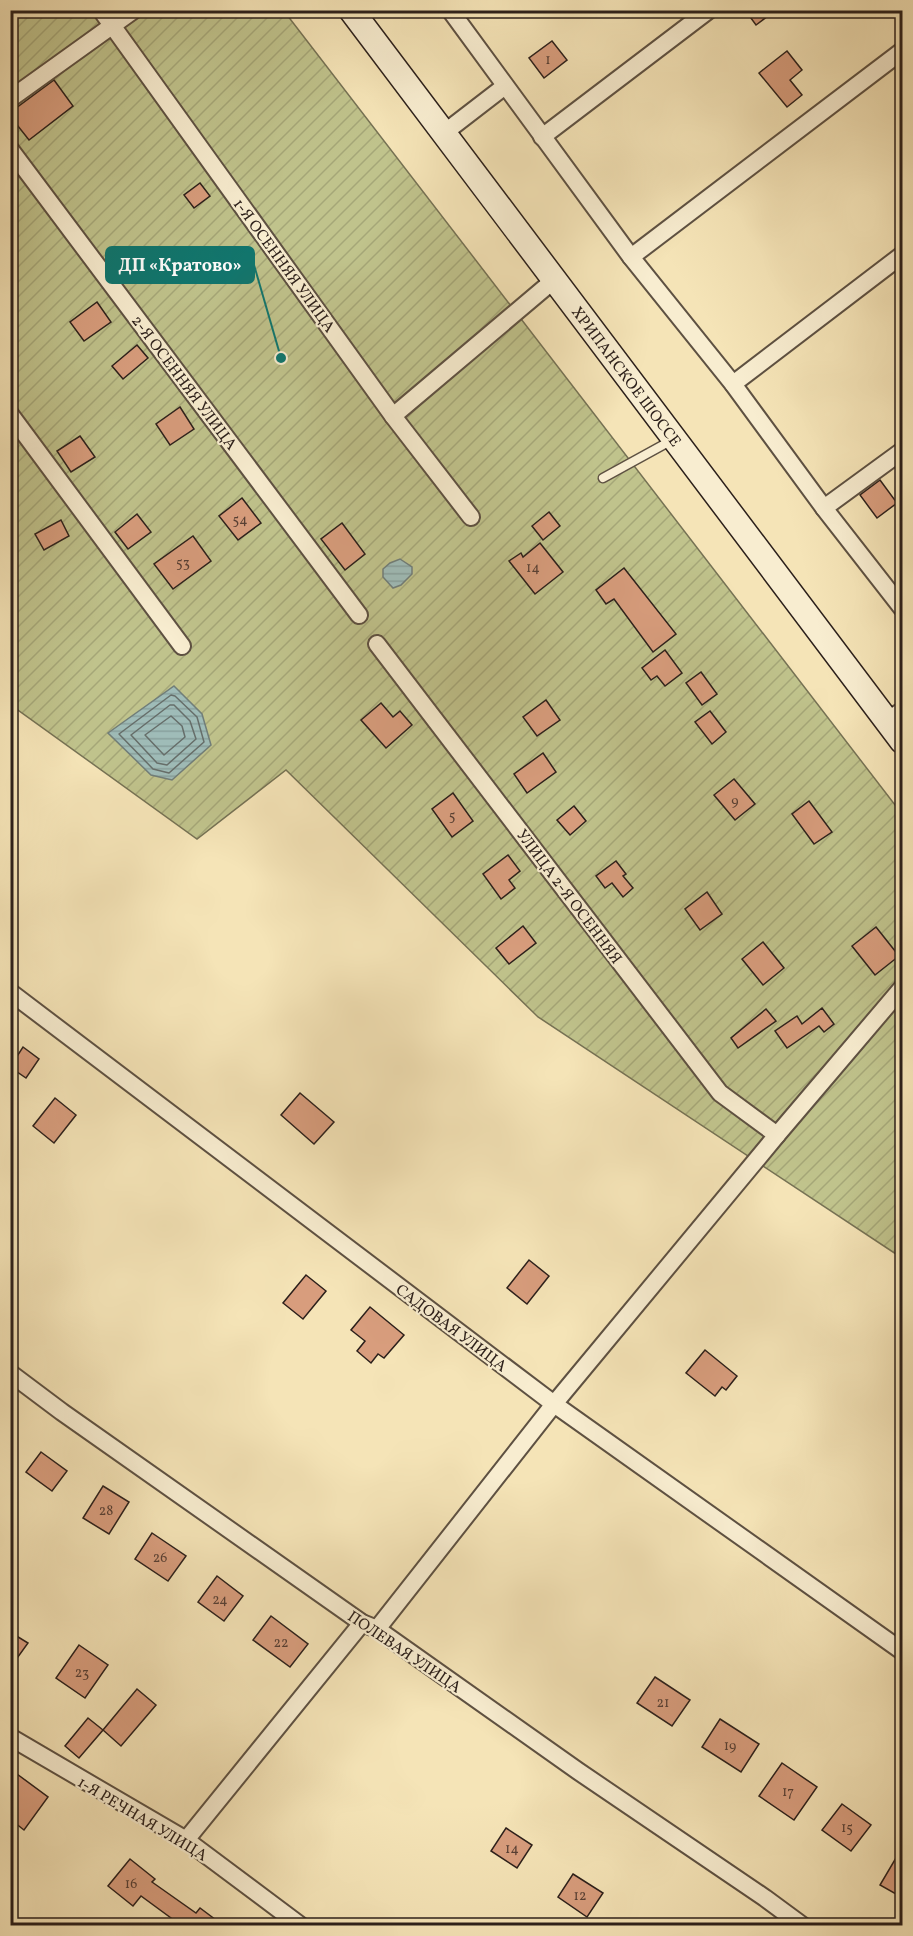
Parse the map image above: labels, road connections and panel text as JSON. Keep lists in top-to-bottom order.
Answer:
{
  "streets": {
    "main road": ["ХРИПАНСКОЕ ШОССЕ"],
    "street": [
      "1-Я ОСЕННЯЯ УЛИЦА",
      "2-Я ОСЕННЯЯ УЛИЦА",
      "УЛИЦА 2-Я ОСЕННЯЯ",
      "САДОВАЯ УЛИЦА",
      "ПОЛЕВАЯ УЛИЦА",
      "1-Я РЕЧНАЯ УЛИЦА"
    ]
  },
  "places": ["ДП «Кратово»"],
  "house_numbers": [
    "1",
    "54",
    "53",
    "14",
    "9",
    "5",
    "28",
    "26",
    "24",
    "22",
    "23",
    "21",
    "19",
    "17",
    "15",
    "14",
    "16",
    "12"
  ]
}
